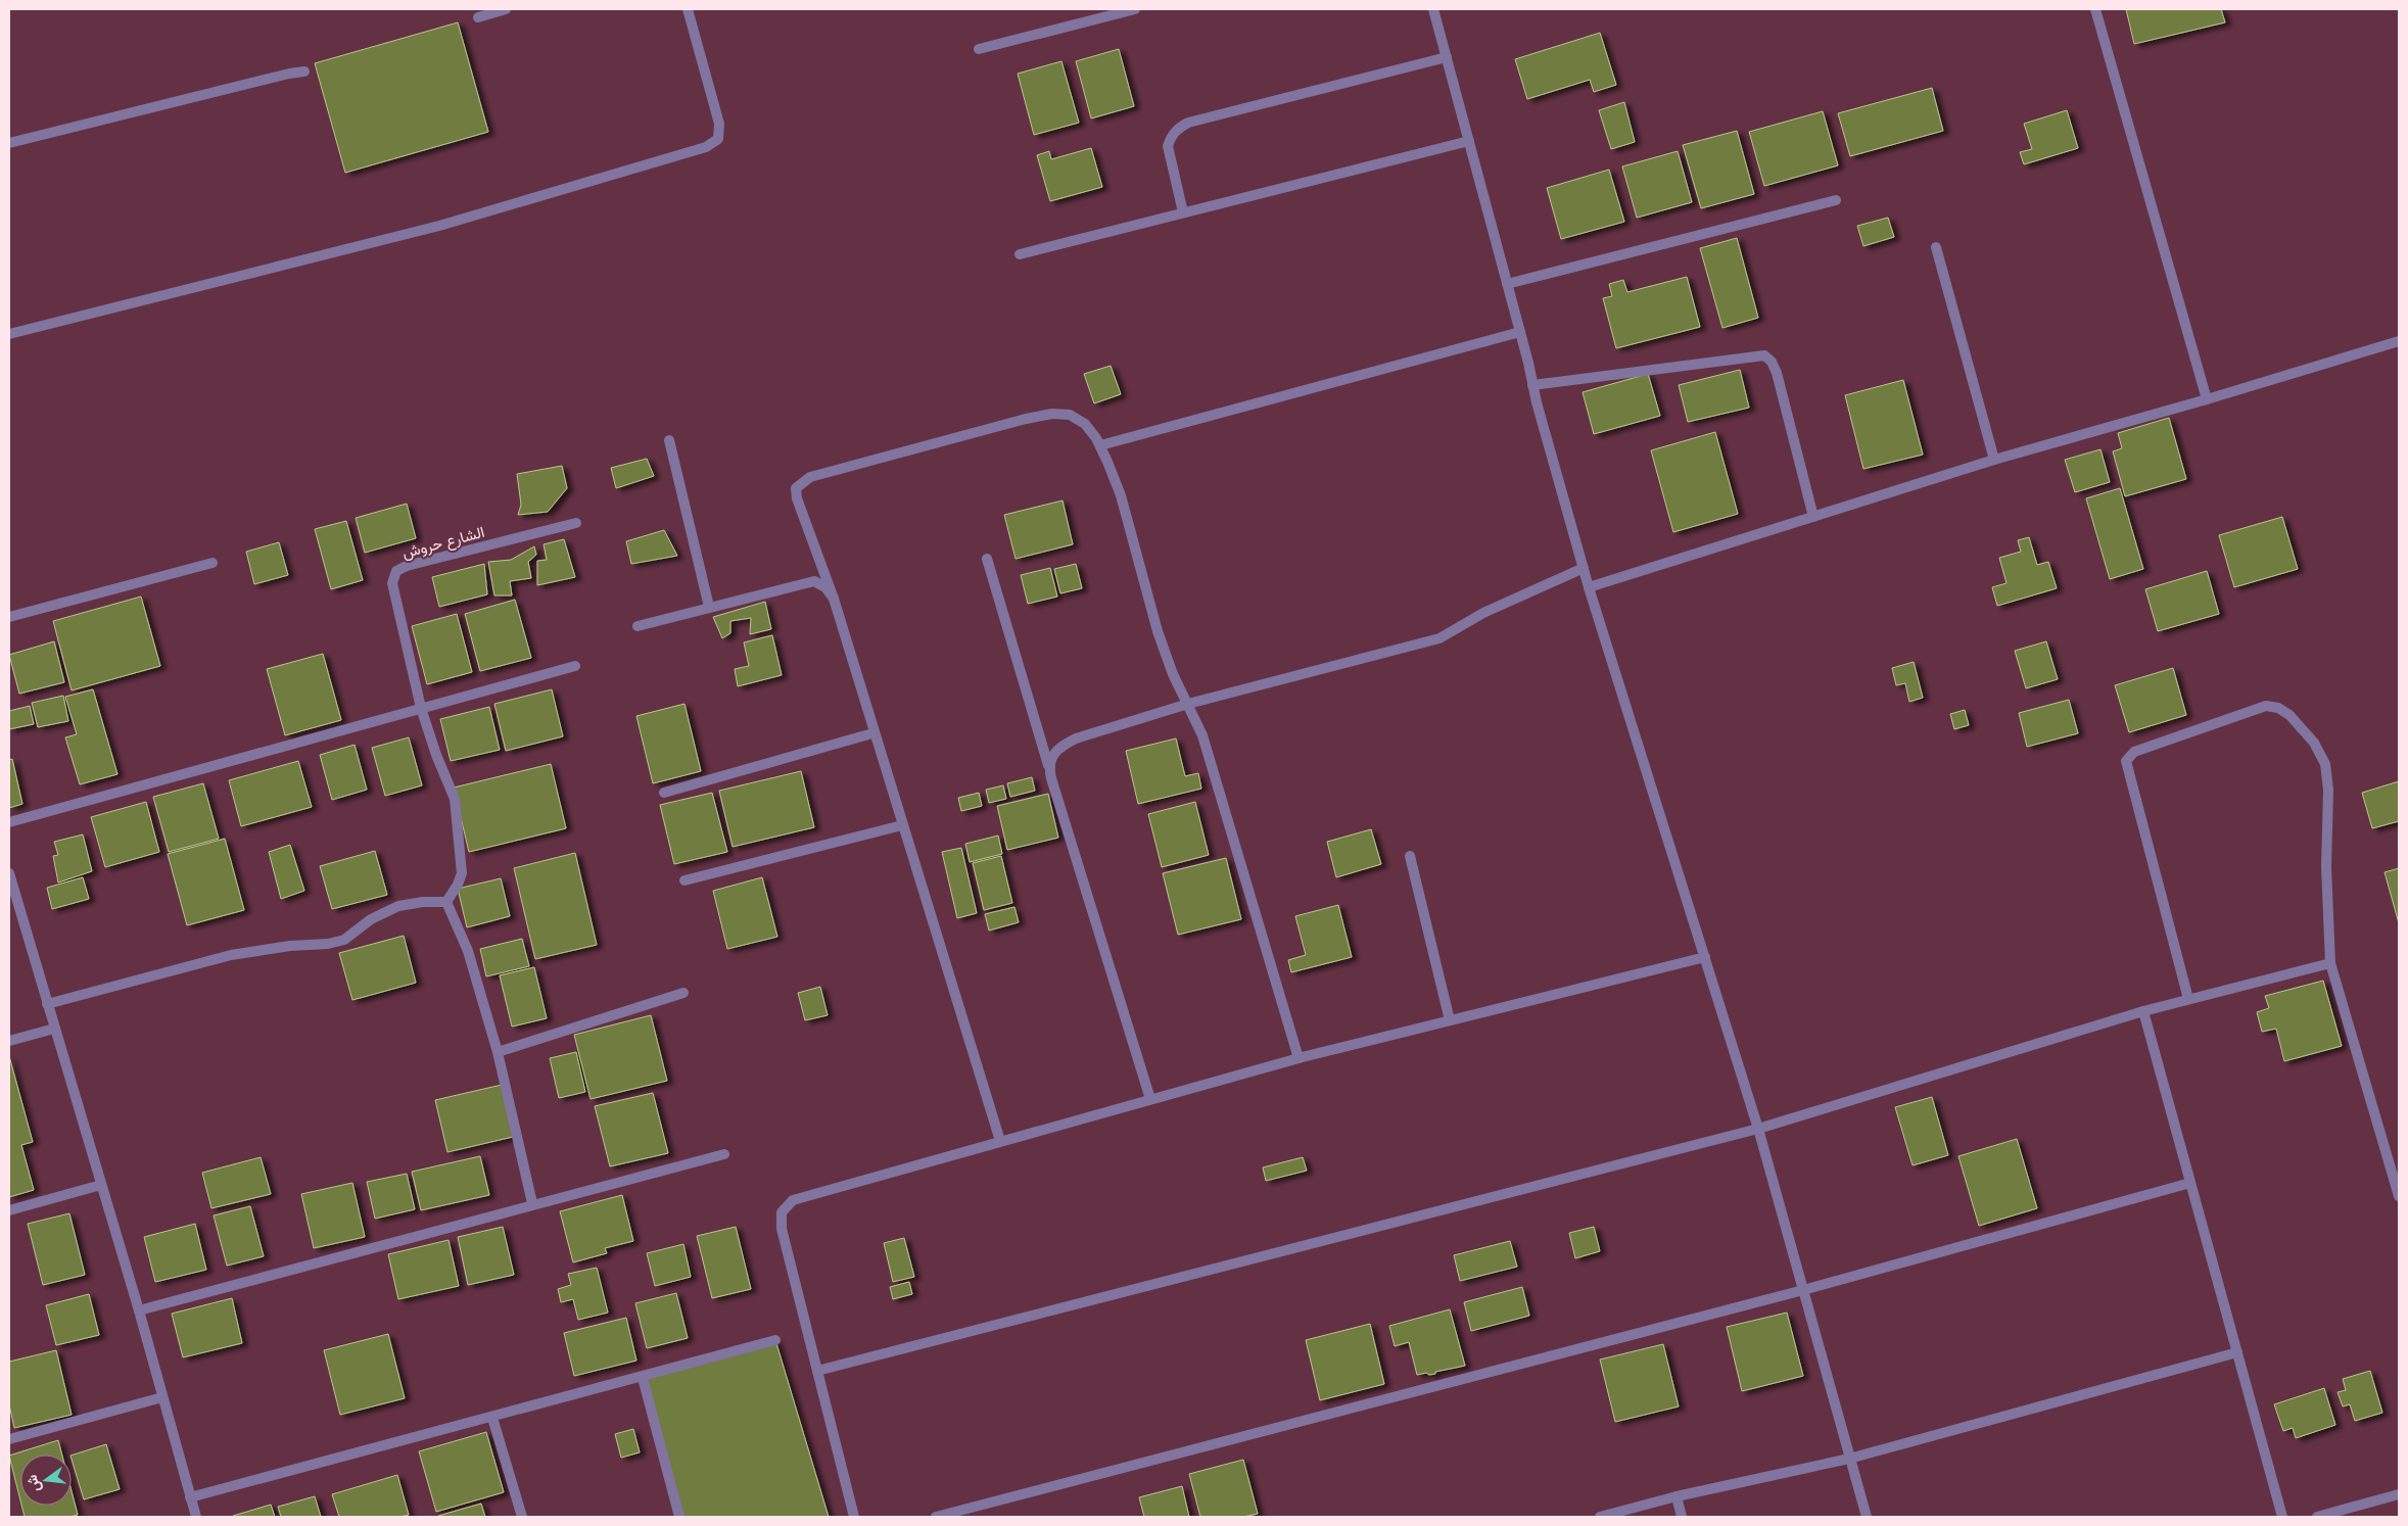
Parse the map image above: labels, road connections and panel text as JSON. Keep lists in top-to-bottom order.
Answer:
{
  "streets": {
    "street": ["الشارع حروش"]
  },
  "north": "left"
}
